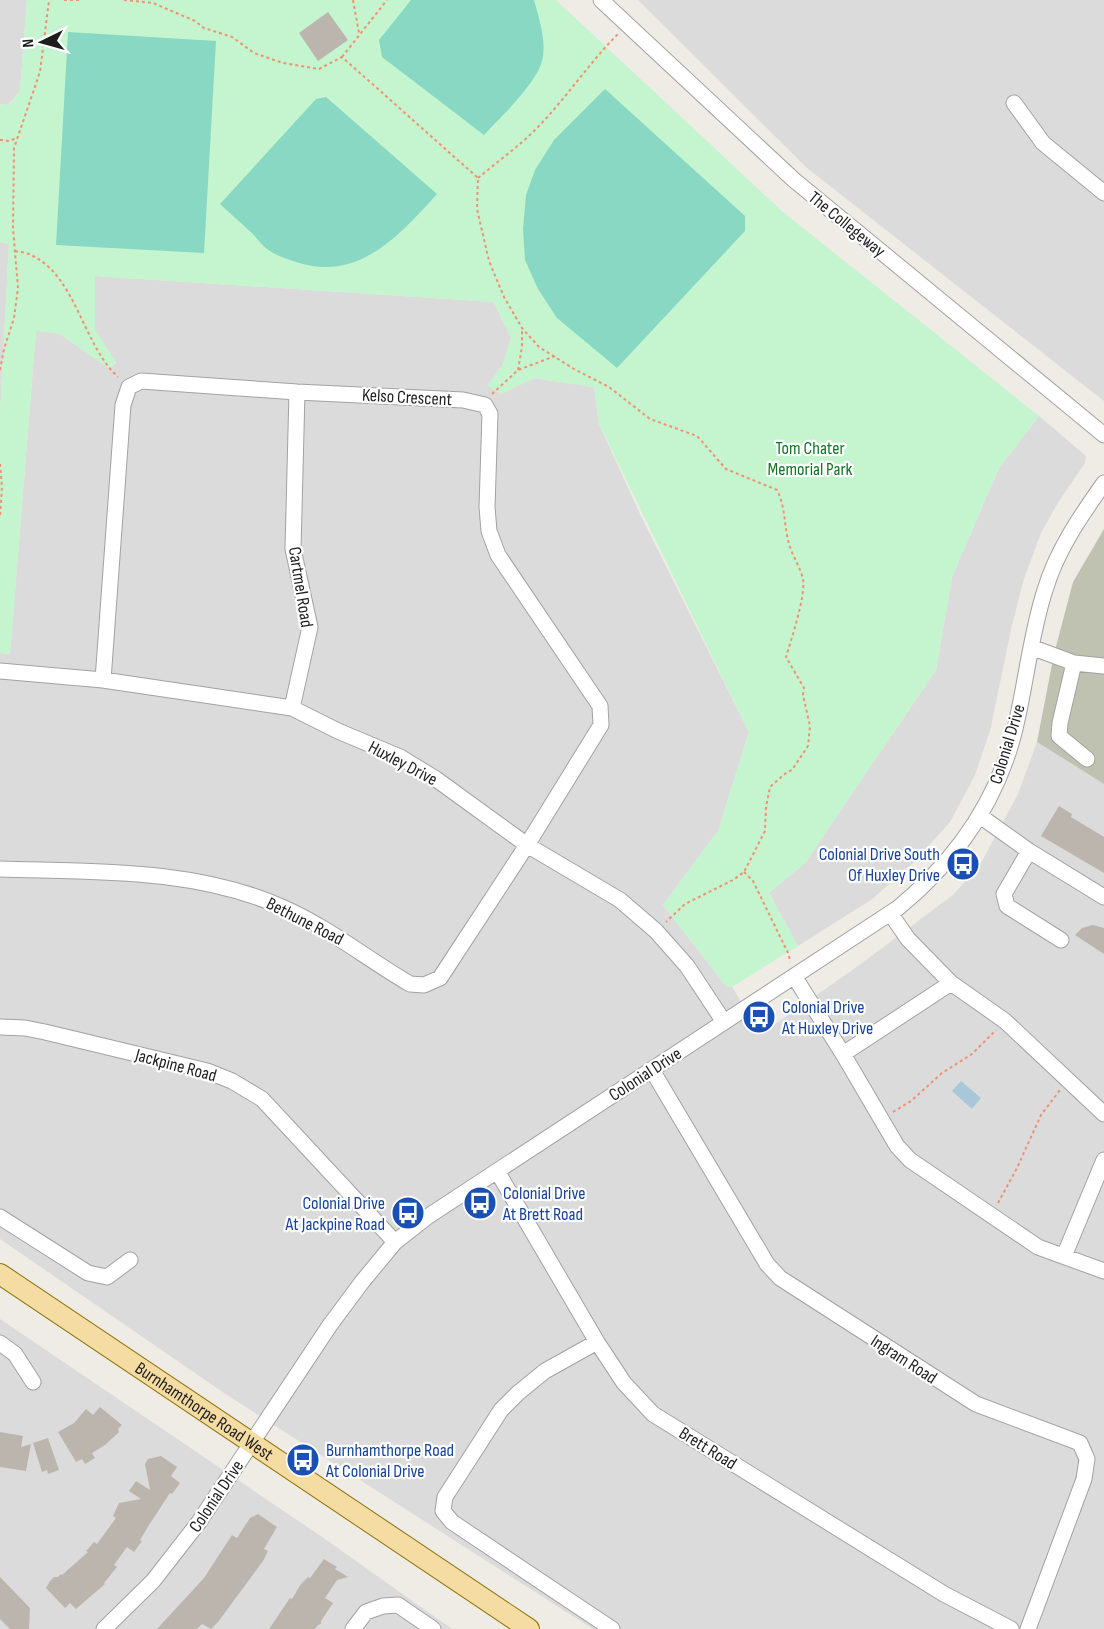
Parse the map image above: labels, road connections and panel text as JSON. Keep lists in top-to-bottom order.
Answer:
{
  "streets": {
    "main road": ["Burnhamthorpe Road West"],
    "street": [
      "The Collegeway",
      "Kelso Crescent",
      "Cartmel Road",
      "Colonial Drive",
      "Huxley Drive",
      "Bethune Road",
      "Jackpine Road",
      "Ingram Road",
      "Brett Road"
    ]
  },
  "crossings": [
    ["Kelso Crescent", "Cartmel Road"],
    ["Cartmel Road", "Huxley Drive"],
    ["Colonial Drive", "Huxley Drive"],
    ["Colonial Drive", "Jackpine Road"],
    ["Colonial Drive", "Ingram Road"],
    ["Colonial Drive", "Burnhamthorpe Road West"],
    ["Colonial Drive", "Brett Road"],
    ["Huxley Drive", "Bethune Road"]
  ],
  "parks": ["Tom Chater Memorial Park"],
  "places": {
    "bus stop": [
      "Colonial Drive South Of Huxley Drive",
      "Colonial Drive At Huxley Drive",
      "Colonial Drive At Brett Road",
      "Colonial Drive At Jackpine Road",
      "Burnhamthorpe Road At Colonial Drive"
    ]
  },
  "north": "left"
}
